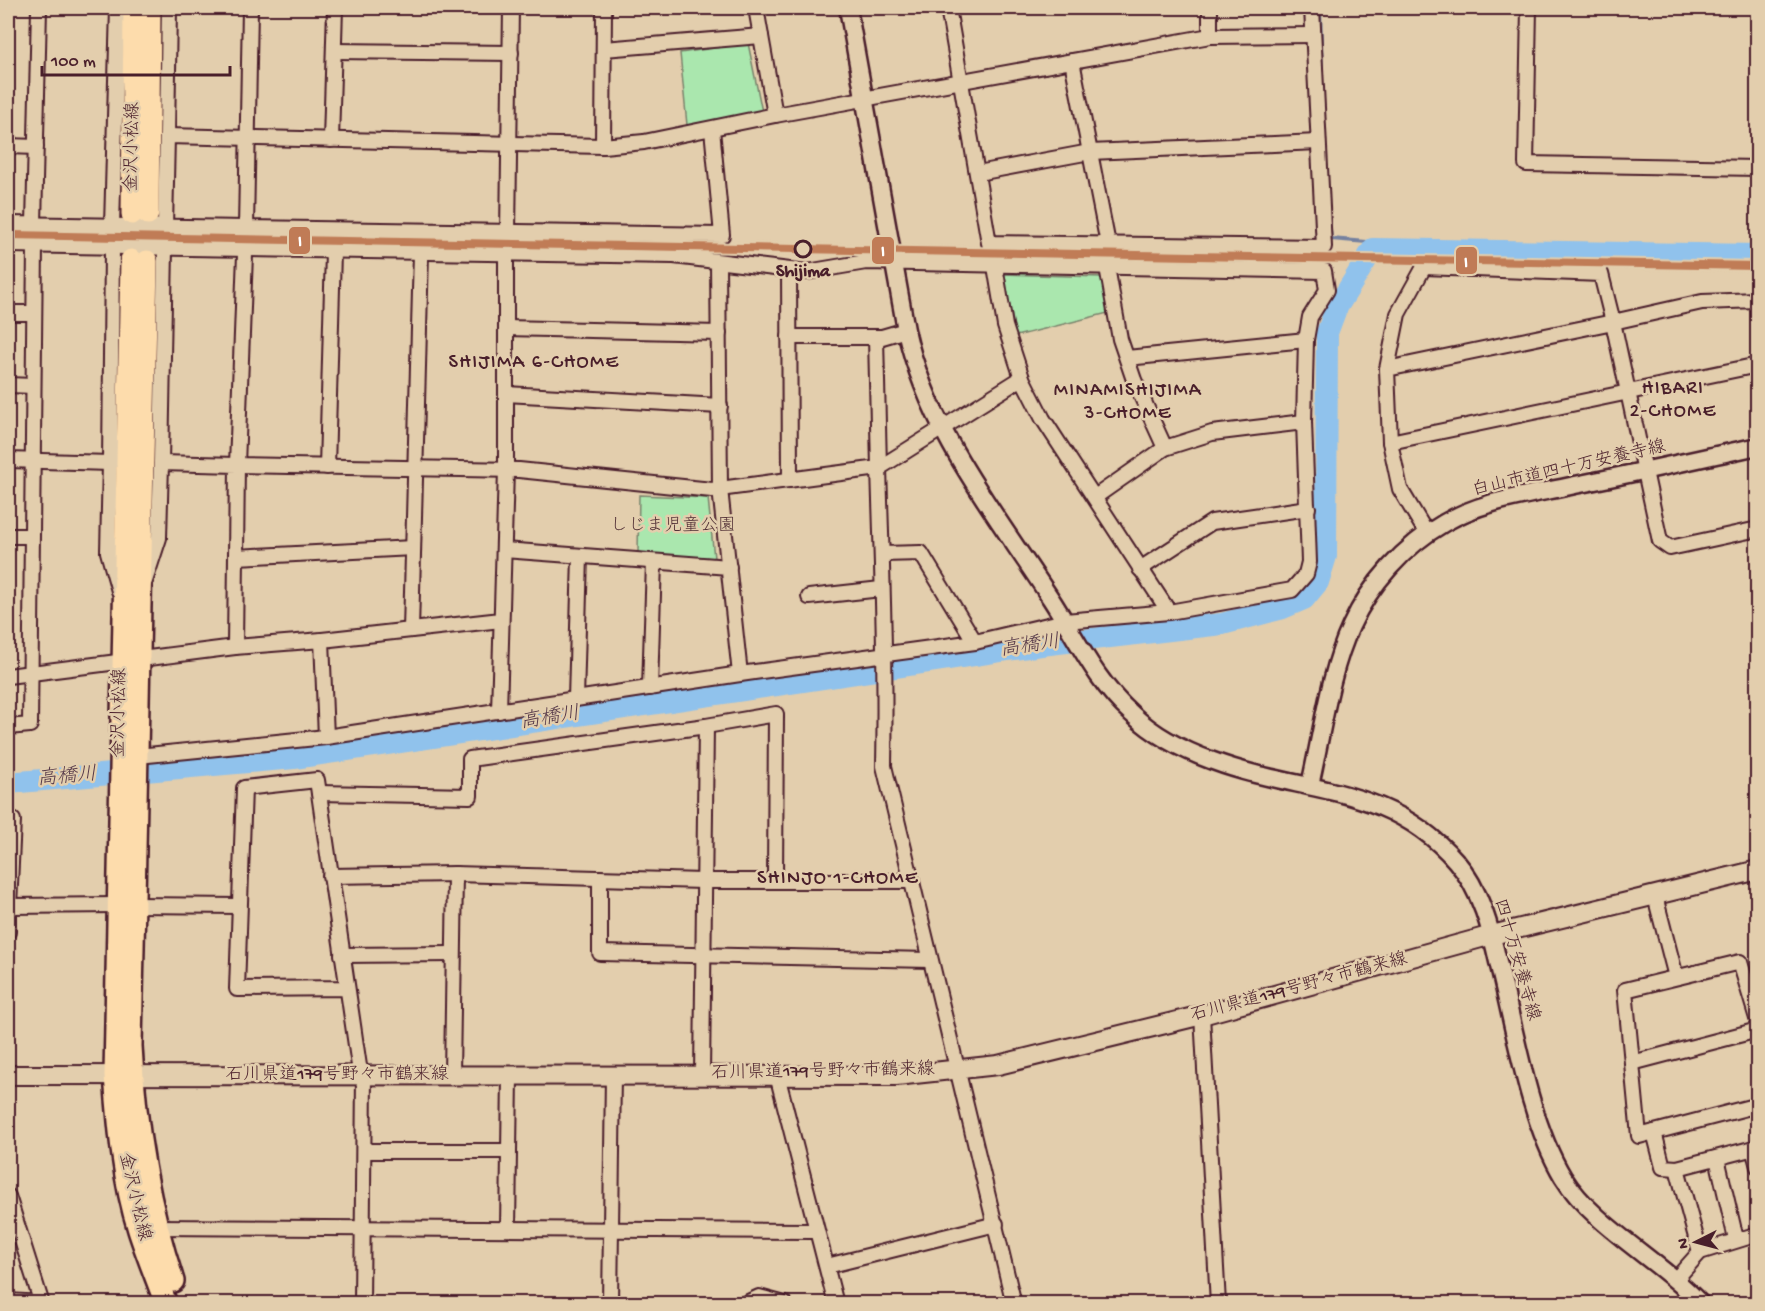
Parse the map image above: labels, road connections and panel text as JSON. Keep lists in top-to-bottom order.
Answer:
{
  "streets": {
    "main road": ["金沢小松線", "石川県道179号野々市鶴来線"],
    "street": ["白山市道四十万安養寺線", "四十万安養寺線"]
  },
  "crossings": [
    ["金沢小松線", "石川県道179号野々市鶴来線"],
    ["白山市道四十万安養寺線", "四十万安養寺線"],
    ["四十万安養寺線", "石川県道179号野々市鶴来線"]
  ],
  "districts": [
    "SHIJIMA 6-CHOME",
    "HIBARI 2-CHOME",
    "MINAMISHIJIMA 3-CHOME",
    "SHINJO 1-CHOME"
  ],
  "water": ["高橋川"],
  "parks": ["しじま児童公園"],
  "places": ["Shijima"],
  "lines": ["transit line I"],
  "scale_bar": "100 m",
  "north": "left"
}
